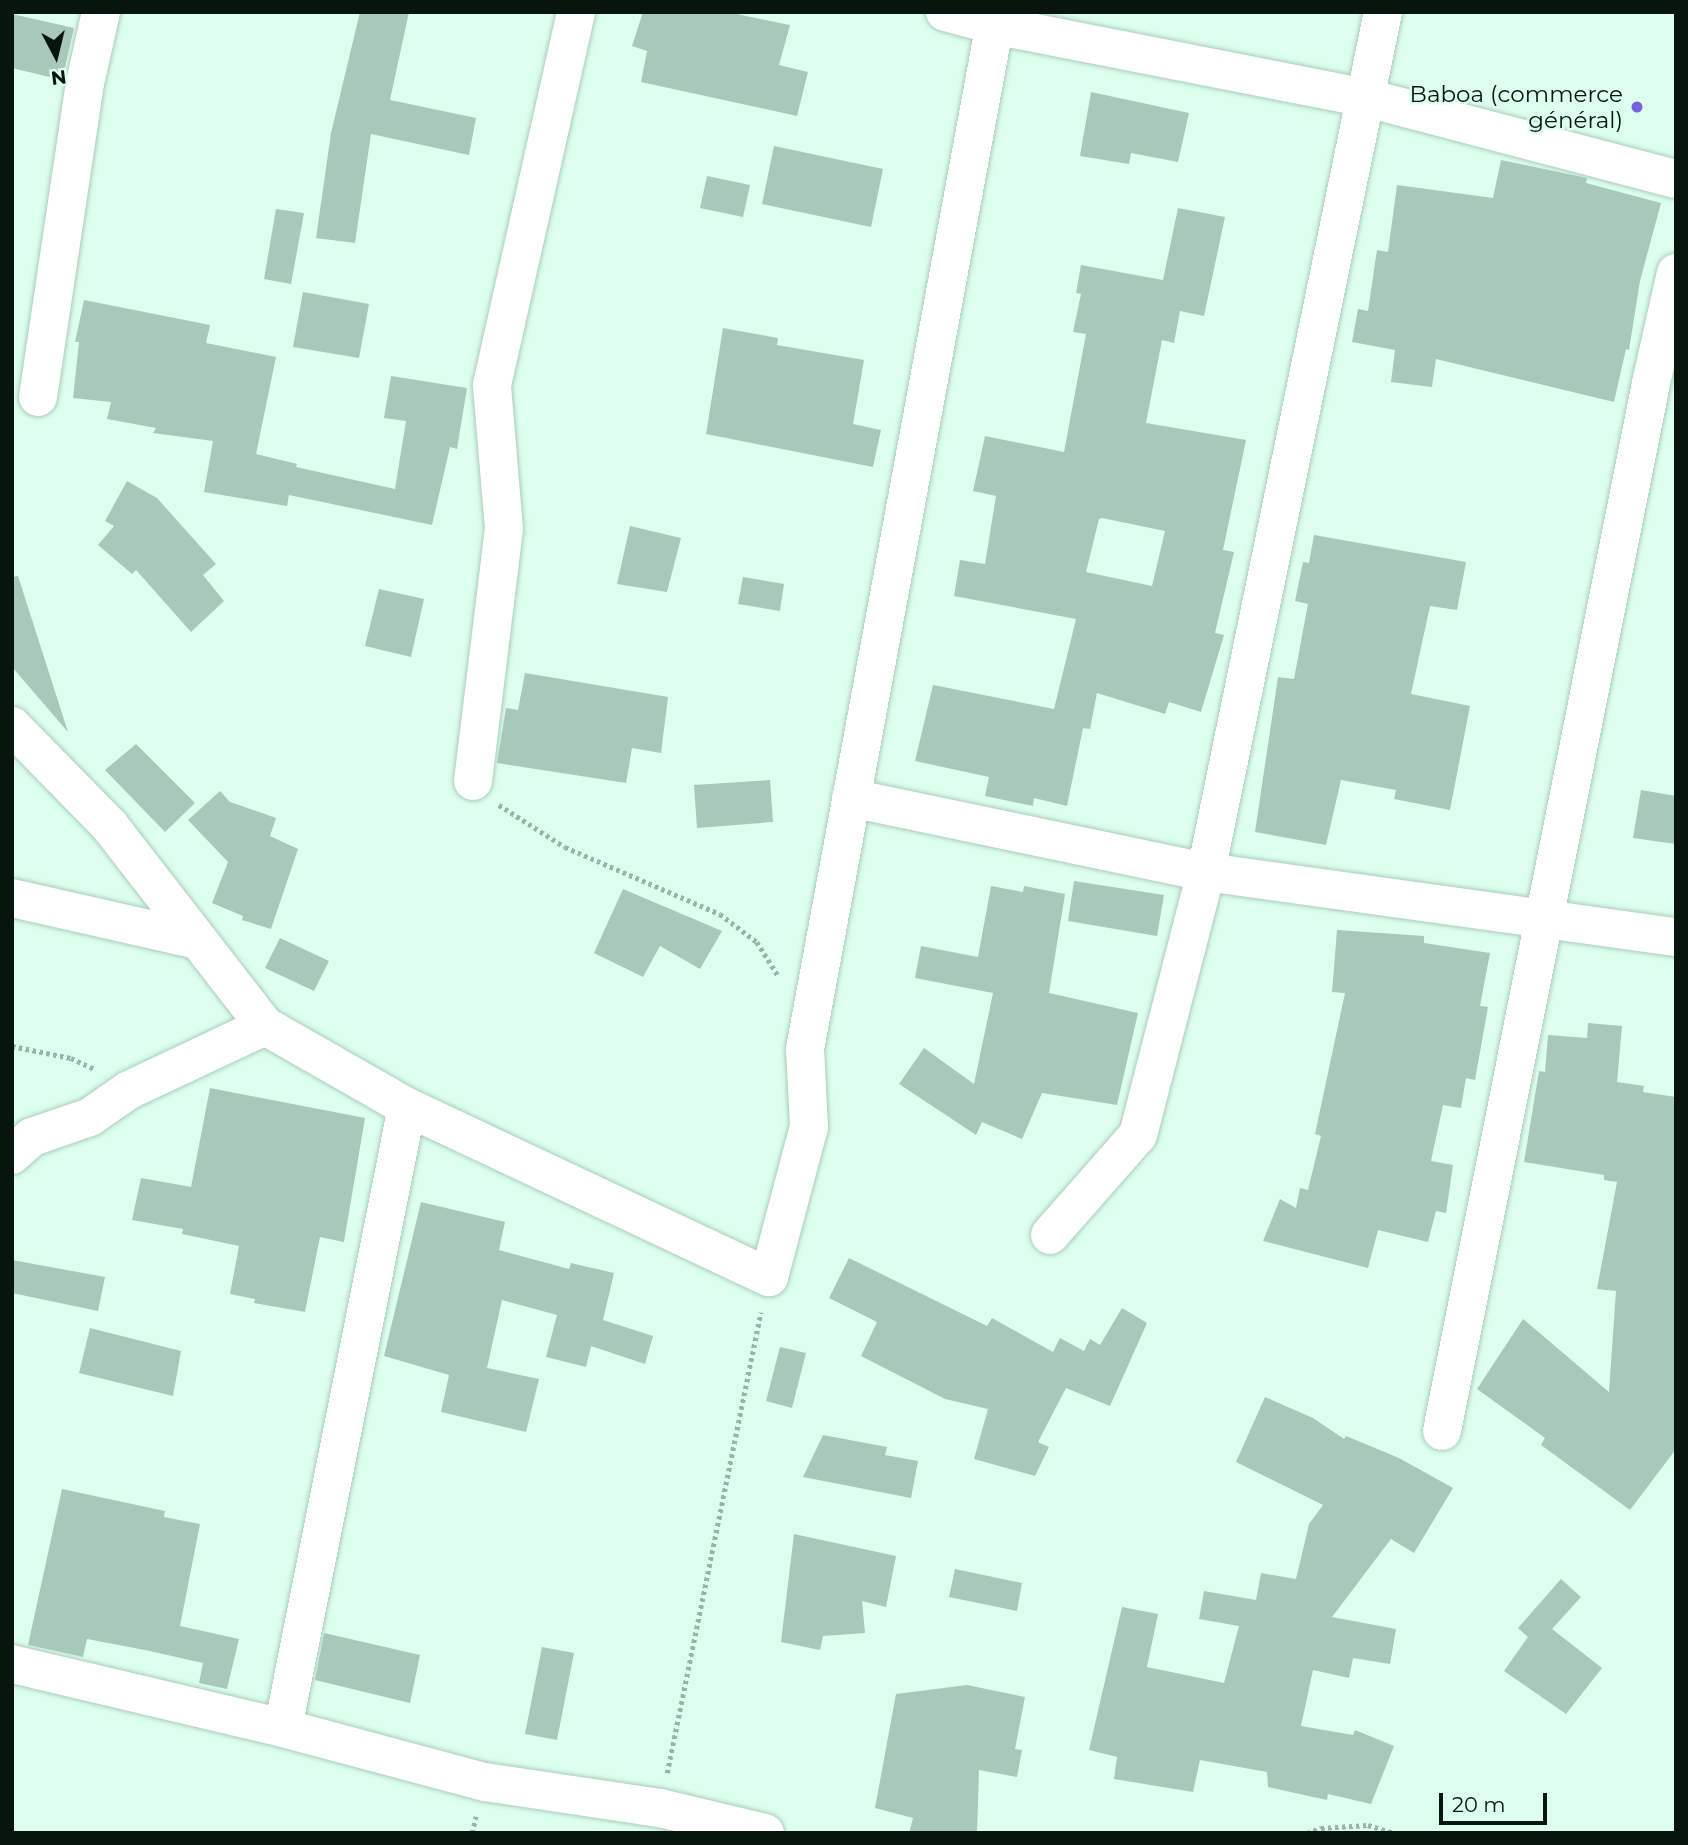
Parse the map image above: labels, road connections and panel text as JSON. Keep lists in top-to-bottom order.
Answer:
{
  "places": ["Baboa (commerce général)"],
  "scale_bar": "20 m",
  "north": "bottom"
}
